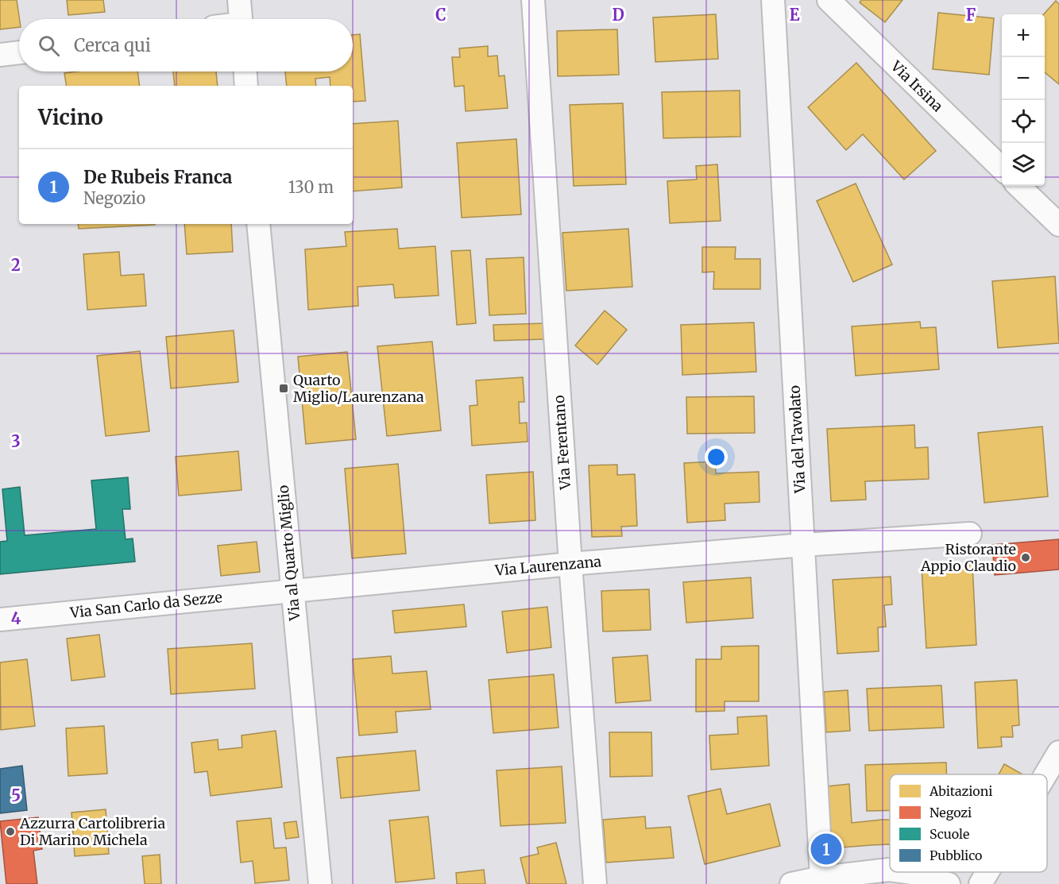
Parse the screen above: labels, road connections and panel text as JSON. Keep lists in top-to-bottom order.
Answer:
{
  "streets": {
    "street": [
      "Via Irsina",
      "Via del Tavolato",
      "Via Ferentano",
      "Via al Quarto Miglio",
      "Via Laurenzana",
      "Via San Carlo da Sezze"
    ]
  },
  "crossings": [
    ["Via del Tavolato", "Via Laurenzana"],
    ["Via Ferentano", "Via Laurenzana"],
    ["Via al Quarto Miglio", "Via Laurenzana"],
    ["Via al Quarto Miglio", "Via San Carlo da Sezze"],
    ["Via Laurenzana", "Via San Carlo da Sezze"]
  ],
  "places": {
    "transit": ["Quarto Miglio/Laurenzana"],
    "other": ["Ristorante Appio Claudio", "Azzurra Cartolibreria Di Marino Michela"]
  },
  "legend": [
    "Abitazioni",
    "Negozi",
    "Scuole",
    "Pubblico"
  ],
  "page": {
    "map_buttons": ["+", "−"],
    "search": "Cerca qui",
    "heading": "Vicino",
    "list": [
      {
        "mark": "1",
        "name": "De Rubeis Franca",
        "note": "Negozio",
        "value": "130 m"
      }
    ],
    "pins": "1"
  },
  "grid": {
    "columns": [
      "C",
      "D",
      "E",
      "F"
    ],
    "rows": [
      "2",
      "3",
      "4",
      "5"
    ]
  }
}
